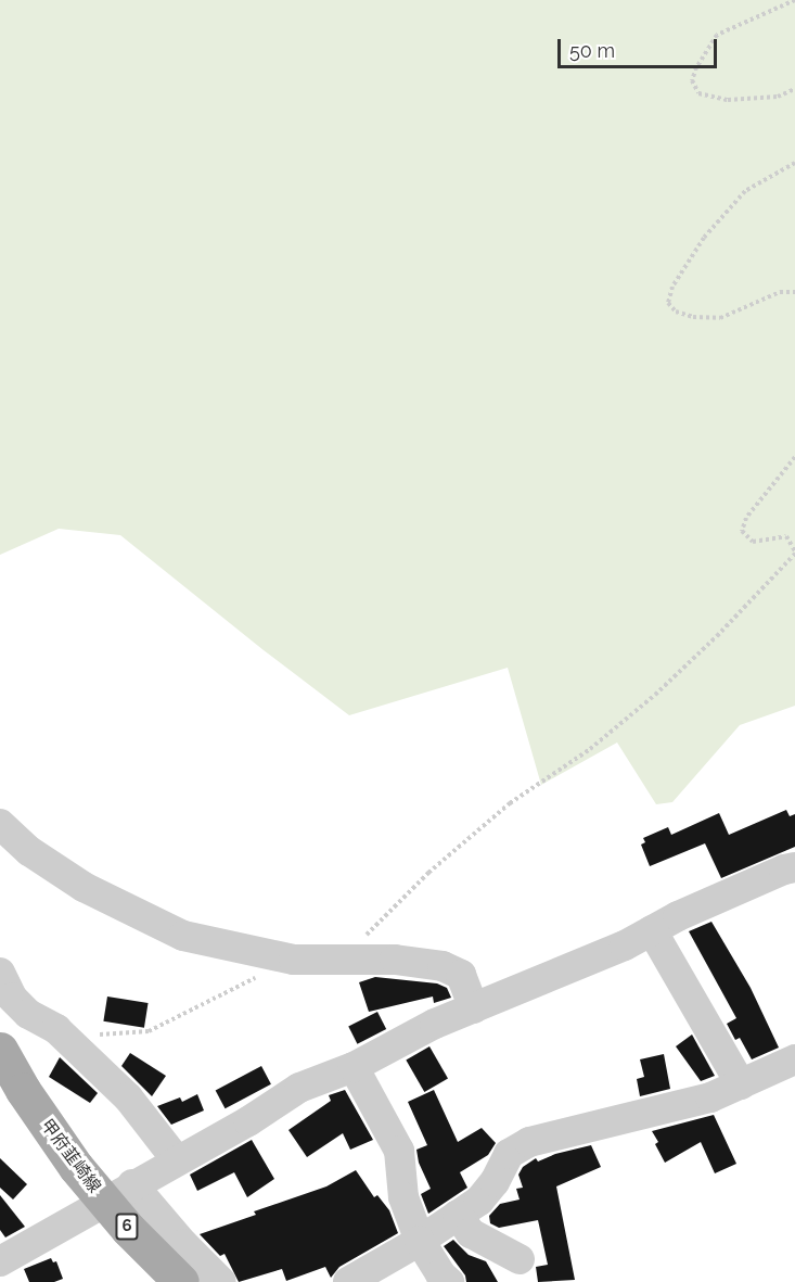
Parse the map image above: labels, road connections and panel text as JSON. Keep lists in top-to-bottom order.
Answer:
{
  "streets": {
    "main road": ["甲府韮崎線", "6"]
  },
  "scale_bar": "50 m"
}
